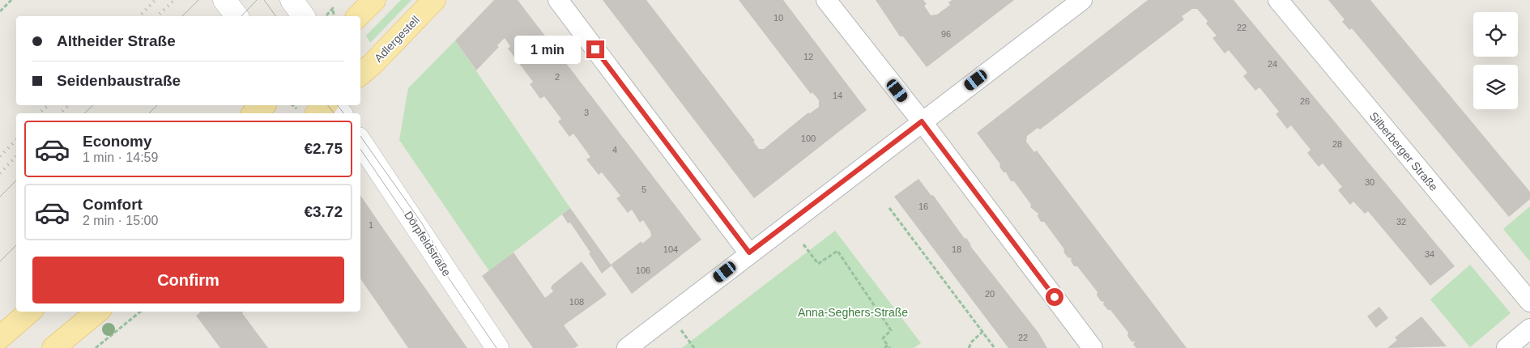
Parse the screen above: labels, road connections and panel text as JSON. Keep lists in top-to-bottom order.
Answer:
{
  "streets": {
    "main road": ["Adlergestell"],
    "street": ["Silberberger Straße", "Dörpfeldstraße"]
  },
  "parks": ["Anna-Seghers-Straße"],
  "house_numbers": [
    "10",
    "22",
    "96",
    "12",
    "24",
    "2",
    "14",
    "26",
    "3",
    "100",
    "28",
    "4",
    "30",
    "5",
    "16",
    "32",
    "1",
    "104",
    "18",
    "34",
    "106",
    "20",
    "108",
    "22"
  ],
  "page": {
    "banner": ["Altheider Straße", "Seidenbaustraße"],
    "bubble": "1 min",
    "list": [
      {
        "name": "Economy",
        "note": "1 min · 14:59",
        "value": "€2.75"
      },
      {
        "name": "Comfort",
        "note": "2 min · 15:00",
        "value": "€3.72"
      }
    ],
    "buttons": "Confirm"
  }
}
